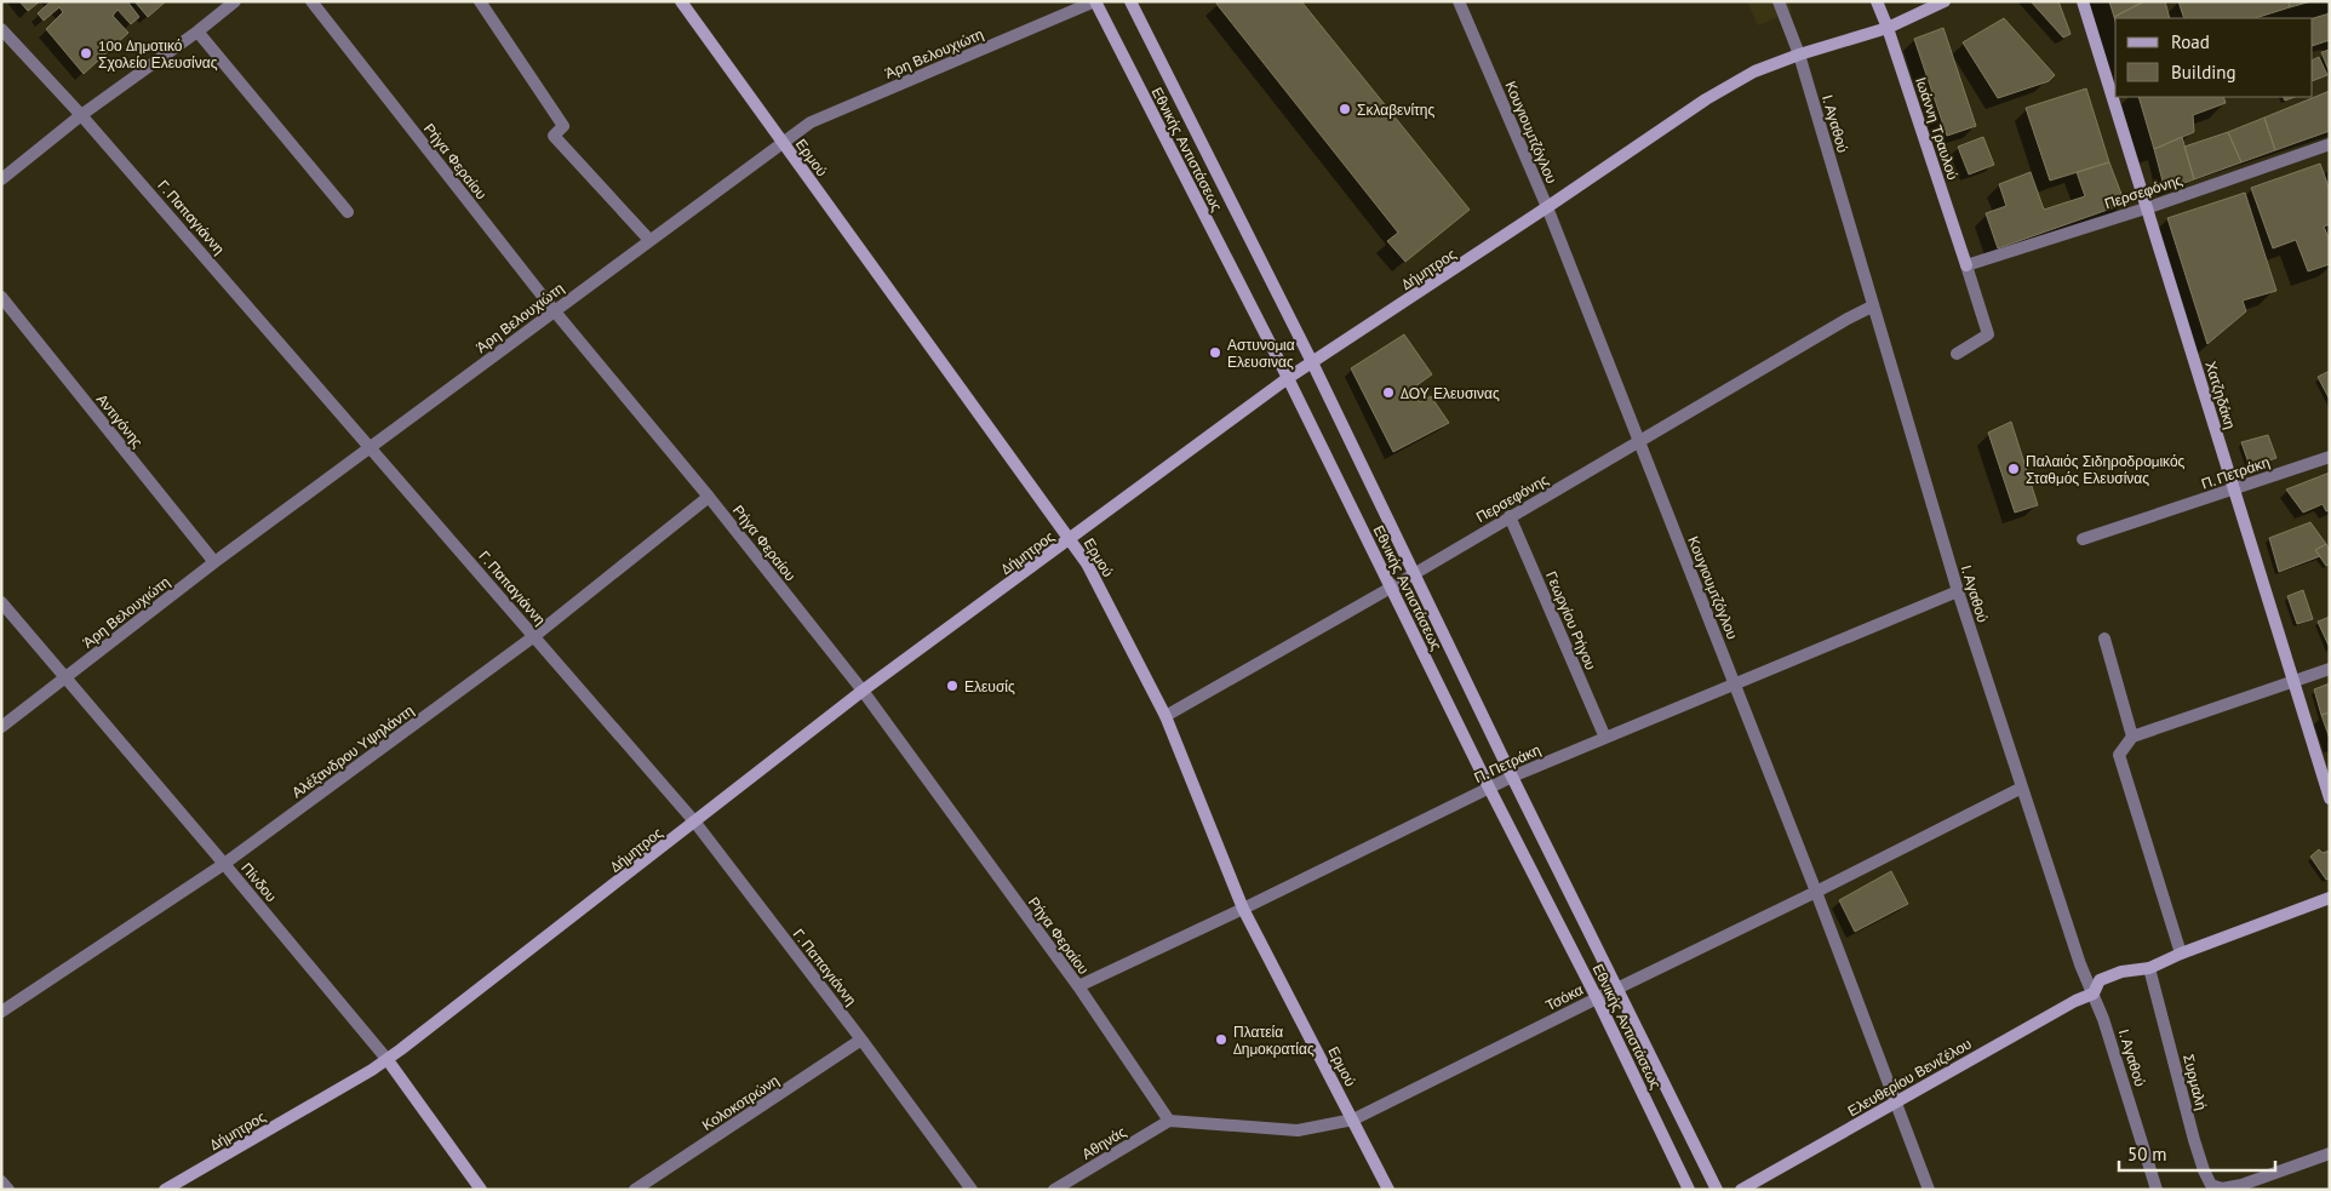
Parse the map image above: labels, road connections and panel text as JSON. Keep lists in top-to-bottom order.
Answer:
{
  "streets": {
    "street": [
      "Άρη Βελουχιώτη",
      "Ι. Αγαθού",
      "Ιωάννη Τραυλού",
      "Κουγιουμτζόγλου",
      "Εθνικής Αντιστάσεως",
      "Ερμού",
      "Ρήγα Φεραίου",
      "Περσεφόνης",
      "Γ. Παπαγιάννη",
      "Δήμητρος",
      "Χατζηδάκη",
      "Αντιγόνης",
      "Π. Πετράκη",
      "Γεωργίου Ρήγου",
      "Αλέξανδρου Υψηλάντη",
      "Πίνδου",
      "Τσόκα",
      "Ελευθερίου Βενιζέλου",
      "Συρμαλή",
      "Κολοκοτρώνη",
      "Αθηνάς"
    ]
  },
  "crossings": [
    ["Άρη Βελουχιώτη", "Εθνικής Αντιστάσεως"],
    ["Άρη Βελουχιώτη", "Ερμού"],
    ["Άρη Βελουχιώτη", "Ρήγα Φεραίου"],
    ["Άρη Βελουχιώτη", "Γ. Παπαγιάννη"],
    ["Άρη Βελουχιώτη", "Αντιγόνης"],
    ["Άρη Βελουχιώτη", "Πίνδου"],
    ["Ι. Αγαθού", "Περσεφόνης"],
    ["Ι. Αγαθού", "Δήμητρος"],
    ["Ι. Αγαθού", "Π. Πετράκη"],
    ["Ι. Αγαθού", "Τσόκα"],
    ["Ι. Αγαθού", "Ελευθερίου Βενιζέλου"],
    ["Ιωάννη Τραυλού", "Περσεφόνης"],
    ["Ιωάννη Τραυλού", "Δήμητρος"],
    ["Κουγιουμτζόγλου", "Περσεφόνης"],
    ["Κουγιουμτζόγλου", "Δήμητρος"],
    ["Κουγιουμτζόγλου", "Π. Πετράκη"],
    ["Κουγιουμτζόγλου", "Τσόκα"],
    ["Κουγιουμτζόγλου", "Ελευθερίου Βενιζέλου"],
    ["Εθνικής Αντιστάσεως", "Περσεφόνης"],
    ["Εθνικής Αντιστάσεως", "Δήμητρος"],
    ["Εθνικής Αντιστάσεως", "Π. Πετράκη"],
    ["Εθνικής Αντιστάσεως", "Τσόκα"],
    ["Ερμού", "Περσεφόνης"],
    ["Ερμού", "Δήμητρος"],
    ["Ερμού", "Π. Πετράκη"],
    ["Ερμού", "Τσόκα"],
    ["Ρήγα Φεραίου", "Δήμητρος"],
    ["Ρήγα Φεραίου", "Π. Πετράκη"],
    ["Ρήγα Φεραίου", "Αλέξανδρου Υψηλάντη"],
    ["Ρήγα Φεραίου", "Τσόκα"],
    ["Ρήγα Φεραίου", "Αθηνάς"],
    ["Περσεφόνης", "Χατζηδάκη"],
    ["Περσεφόνης", "Γεωργίου Ρήγου"],
    ["Γ. Παπαγιάννη", "Δήμητρος"],
    ["Γ. Παπαγιάννη", "Αλέξανδρου Υψηλάντη"],
    ["Γ. Παπαγιάννη", "Κολοκοτρώνη"],
    ["Δήμητρος", "Πίνδου"],
    ["Χατζηδάκη", "Π. Πετράκη"],
    ["Π. Πετράκη", "Γεωργίου Ρήγου"],
    ["Αλέξανδρου Υψηλάντη", "Πίνδου"],
    ["Τσόκα", "Αθηνάς"],
    ["Ελευθερίου Βενιζέλου", "Συρμαλή"]
  ],
  "places": [
    "10ο Δημοτικό Σχολείο Ελευσίνας",
    "Σκλαβενίτης",
    "Αστυνομια Ελευσινας",
    "ΔΟΥ Ελευσινας",
    "Παλαιός Σιδηροδρομικός Σταθμός Ελευσίνας",
    "Ελευσίς",
    "Πλατεία Δημοκρατίας"
  ],
  "legend": ["Road", "Building"],
  "scale_bar": "50 m"
}
